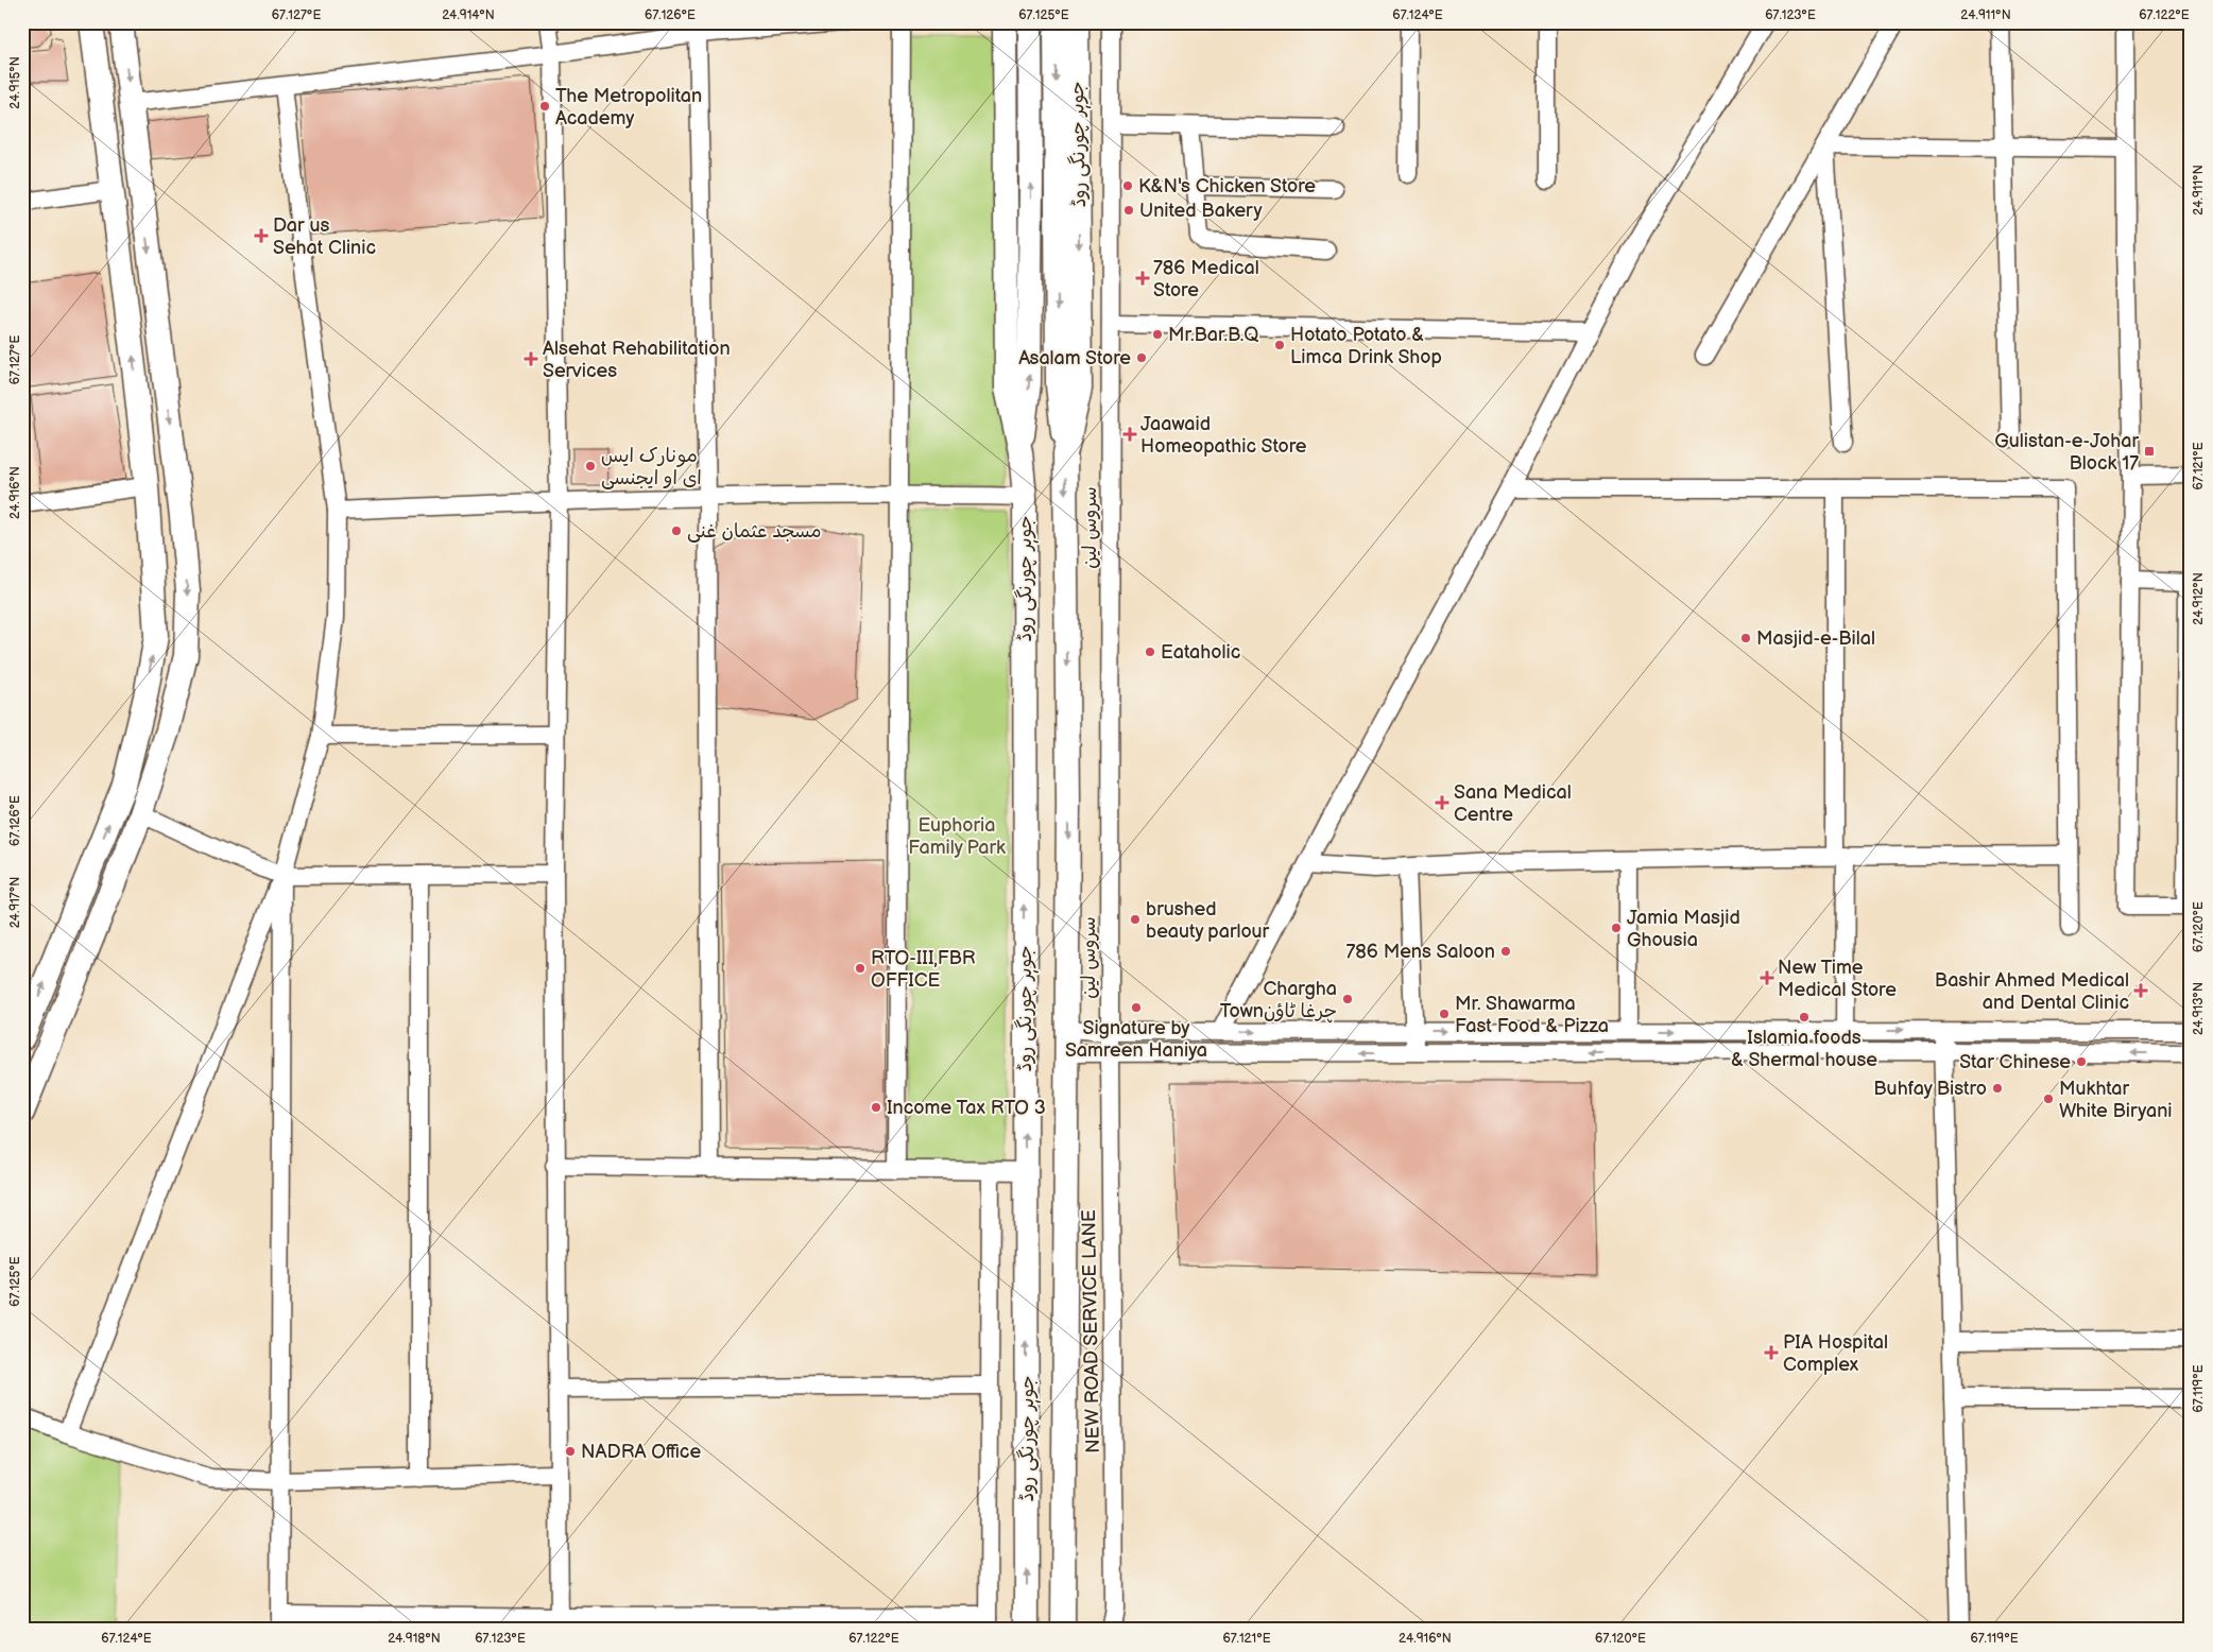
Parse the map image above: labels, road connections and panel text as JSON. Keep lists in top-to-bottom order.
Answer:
{
  "streets": {
    "main road": ["جوہر چورنگی روڈ"],
    "street": ["سروس لین", "NEW ROAD SERVICE LANE"]
  },
  "crossings": [
    ["سروس لین", "NEW ROAD SERVICE LANE"]
  ],
  "parks": ["Euphoria Family Park"],
  "places": {
    "other": [
      "The Metropolitan Academy",
      "K&N's Chicken Store",
      "United Bakery",
      "Mr.Bar.B.Q",
      "Hotato Potato & Limca Drink Shop",
      "Asalam Store",
      "مونارک ایس ای او ایجنسی",
      "مسجد عثمان غنی",
      "Masjid-e-Bilal",
      "Eataholic",
      "brushed beauty parlour",
      "Jamia Masjid Ghousia",
      "786 Mens Saloon",
      "RTO-III,FBR OFFICE",
      "Chargha Townچرغا ٹاؤن",
      "Signature by Samreen Haniya",
      "Mr. Shawarma Fast Food & Pizza",
      "Islamia foods & Shermal house",
      "Star Chinese",
      "Buhfay Bistro",
      "Mukhtar White Biryani",
      "Income Tax RTO 3",
      "NADRA Office"
    ],
    "health": [
      "Dar us Sehat Clinic",
      "786 Medical Store",
      "Alsehat Rehabilitation Services",
      "Jaawaid Homeopathic Store",
      "Sana Medical Centre",
      "New Time Medical Store",
      "Bashir Ahmed Medical and Dental Clinic",
      "PIA Hospital Complex"
    ],
    "transit": ["Gulistan-e-Johar Block 17"]
  },
  "coordinates": [
    "67.127°E",
    "24.914°N",
    "67.126°E",
    "67.125°E",
    "67.124°E",
    "67.123°E",
    "24.911°N",
    "67.122°E",
    "24.915°N",
    "67.121°E",
    "24.916°N",
    "24.912°N",
    "24.917°N",
    "67.120°E",
    "24.913°N",
    "67.119°E",
    "24.918°N"
  ]
}
